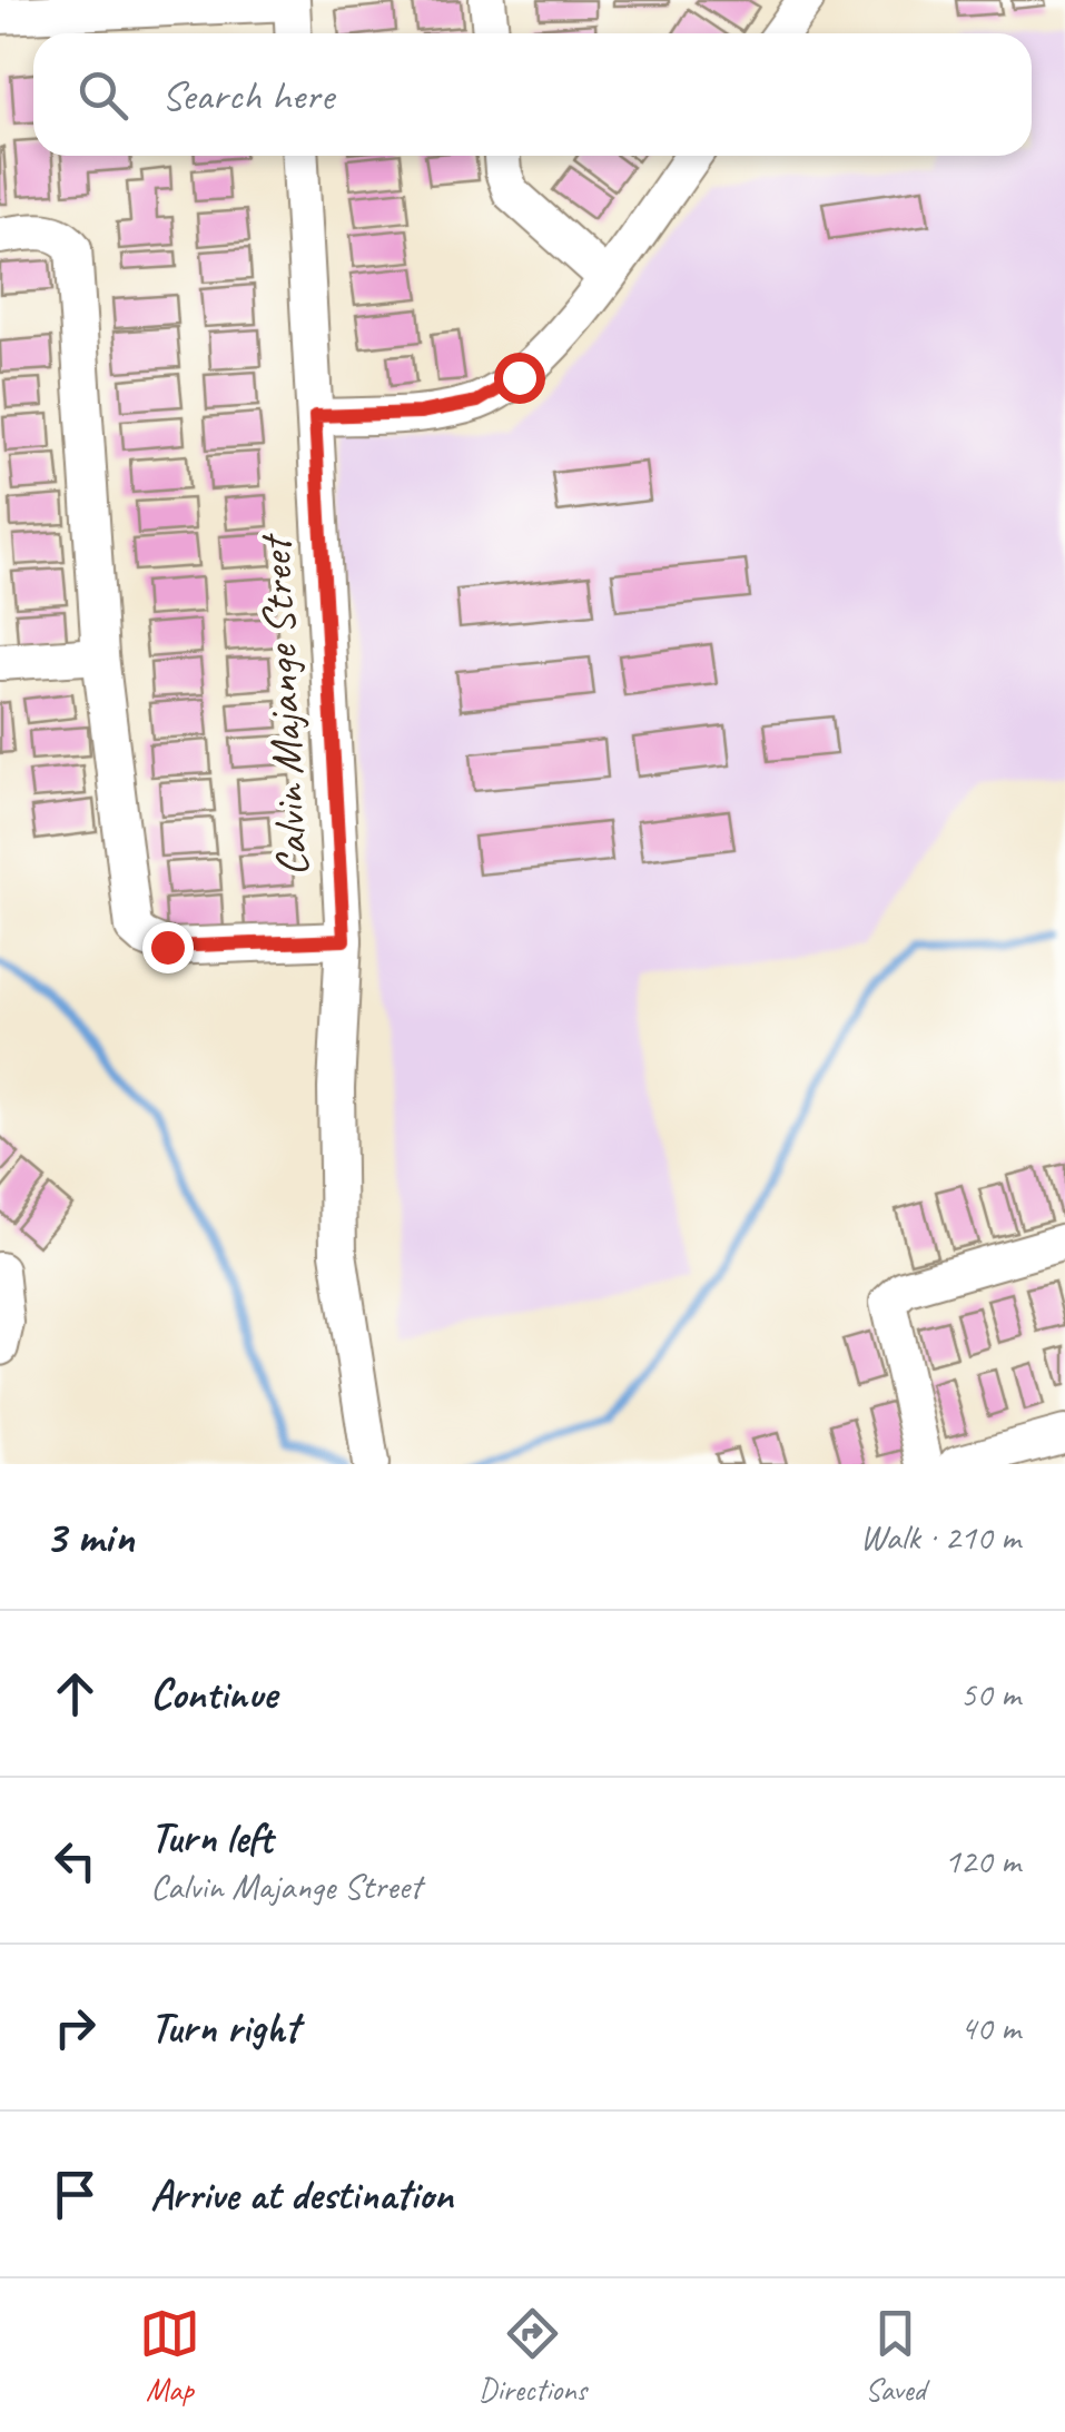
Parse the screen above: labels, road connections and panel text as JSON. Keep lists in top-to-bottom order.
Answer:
{
  "streets": {
    "street": ["Calvin Majange Street"]
  },
  "page": {
    "search": "Search here",
    "heading": ["3 min", "Walk · 210 m"],
    "list": [
      ["Continue", "50 m"],
      ["Turn left", "Calvin Majange Street", "120 m"],
      ["Turn right", "40 m"],
      "Arrive at destination"
    ],
    "nav": ["Map", "Directions", "Saved"]
  }
}
